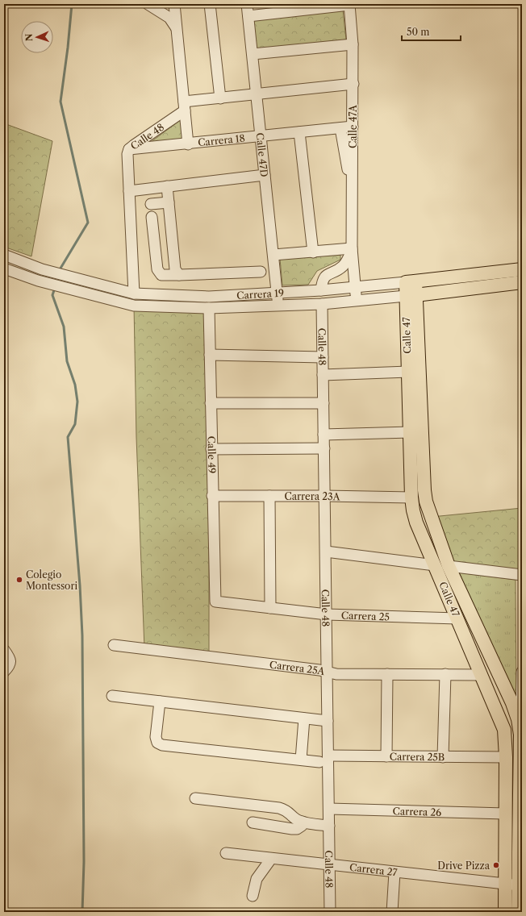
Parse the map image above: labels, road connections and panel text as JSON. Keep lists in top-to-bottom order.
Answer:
{
  "streets": {
    "main road": ["Carrera 19", "Calle 47"],
    "street": [
      "Calle 47A",
      "Calle 48",
      "Carrera 18",
      "Calle 47D",
      "Calle 49",
      "Carrera 23A",
      "Carrera 25",
      "Carrera 25A",
      "Carrera 25B",
      "Carrera 26",
      "Carrera 27"
    ]
  },
  "crossings": [
    ["Calle 47A", "Carrera 18"],
    ["Calle 47A", "Carrera 19"],
    ["Calle 48", "Carrera 18"],
    ["Calle 48", "Carrera 19"],
    ["Calle 48", "Carrera 23A"],
    ["Calle 48", "Carrera 25"],
    ["Calle 48", "Carrera 25A"],
    ["Calle 48", "Carrera 25B"],
    ["Calle 48", "Carrera 26"],
    ["Calle 48", "Carrera 27"],
    ["Carrera 18", "Calle 47D"],
    ["Calle 47D", "Carrera 19"],
    ["Carrera 19", "Calle 47"],
    ["Carrera 19", "Calle 49"],
    ["Calle 47", "Carrera 23A"],
    ["Calle 47", "Carrera 25"],
    ["Calle 47", "Carrera 25A"],
    ["Calle 47", "Carrera 25B"],
    ["Calle 47", "Carrera 26"],
    ["Calle 47", "Carrera 27"],
    ["Calle 49", "Carrera 23A"],
    ["Calle 49", "Carrera 25"]
  ],
  "places": ["Colegio Montessori", "Drive Pizza"],
  "scale_bar": "50 m",
  "north": "left"
}
